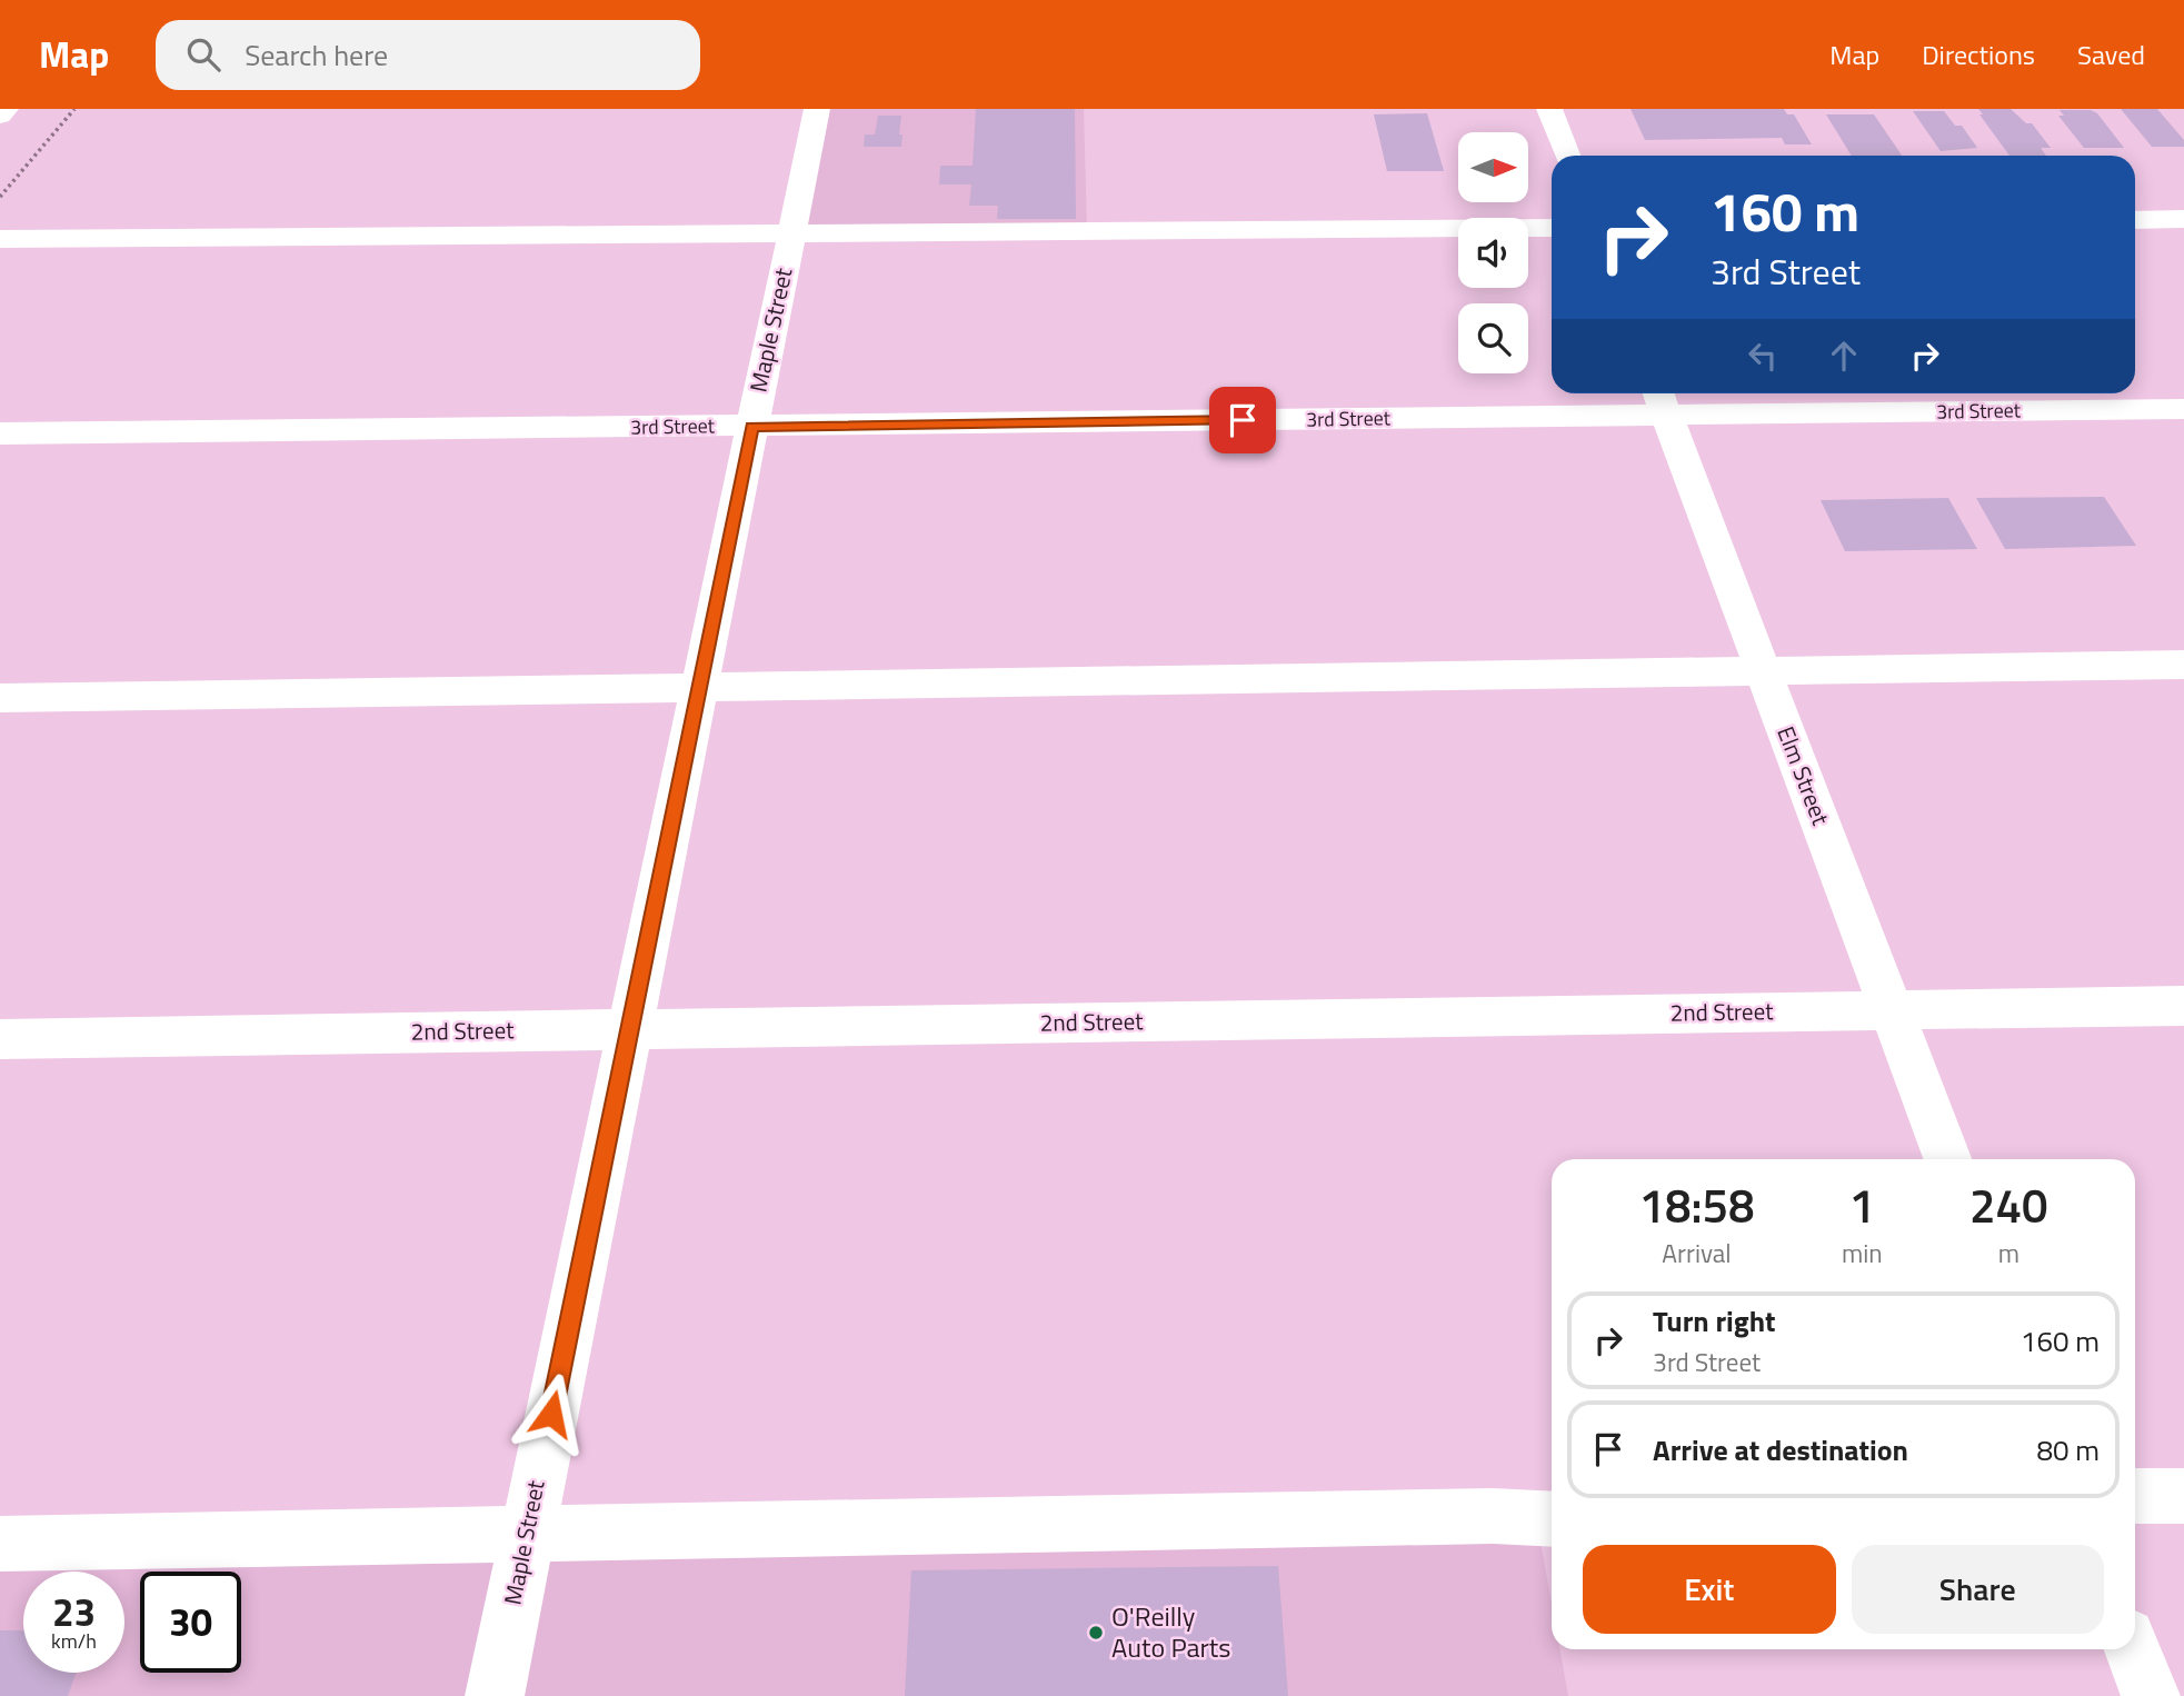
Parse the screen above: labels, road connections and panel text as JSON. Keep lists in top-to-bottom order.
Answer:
{
  "streets": {
    "street": [
      "Maple Street",
      "3rd Street",
      "Elm Street",
      "2nd Street"
    ]
  },
  "crossings": [
    ["Maple Street", "3rd Street"],
    ["Maple Street", "2nd Street"],
    ["3rd Street", "Elm Street"],
    ["Elm Street", "2nd Street"]
  ],
  "places": ["O'Reilly Auto Parts"],
  "north": "right",
  "page": {
    "header": "Map",
    "search": "Search here",
    "nav": ["Map", "Directions", "Saved"],
    "turn": ["160 m", "3rd Street"],
    "eta": [
      "18:58",
      "Arrival",
      "1",
      "min",
      "240",
      "m"
    ],
    "list": [
      {
        "name": "Turn right",
        "note": "3rd Street",
        "value": "160 m"
      },
      {
        "name": "Arrive at destination",
        "value": "80 m"
      }
    ],
    "buttons": ["Exit", "Share"],
    "speed": "23 km/h",
    "limit": "30"
  }
}
